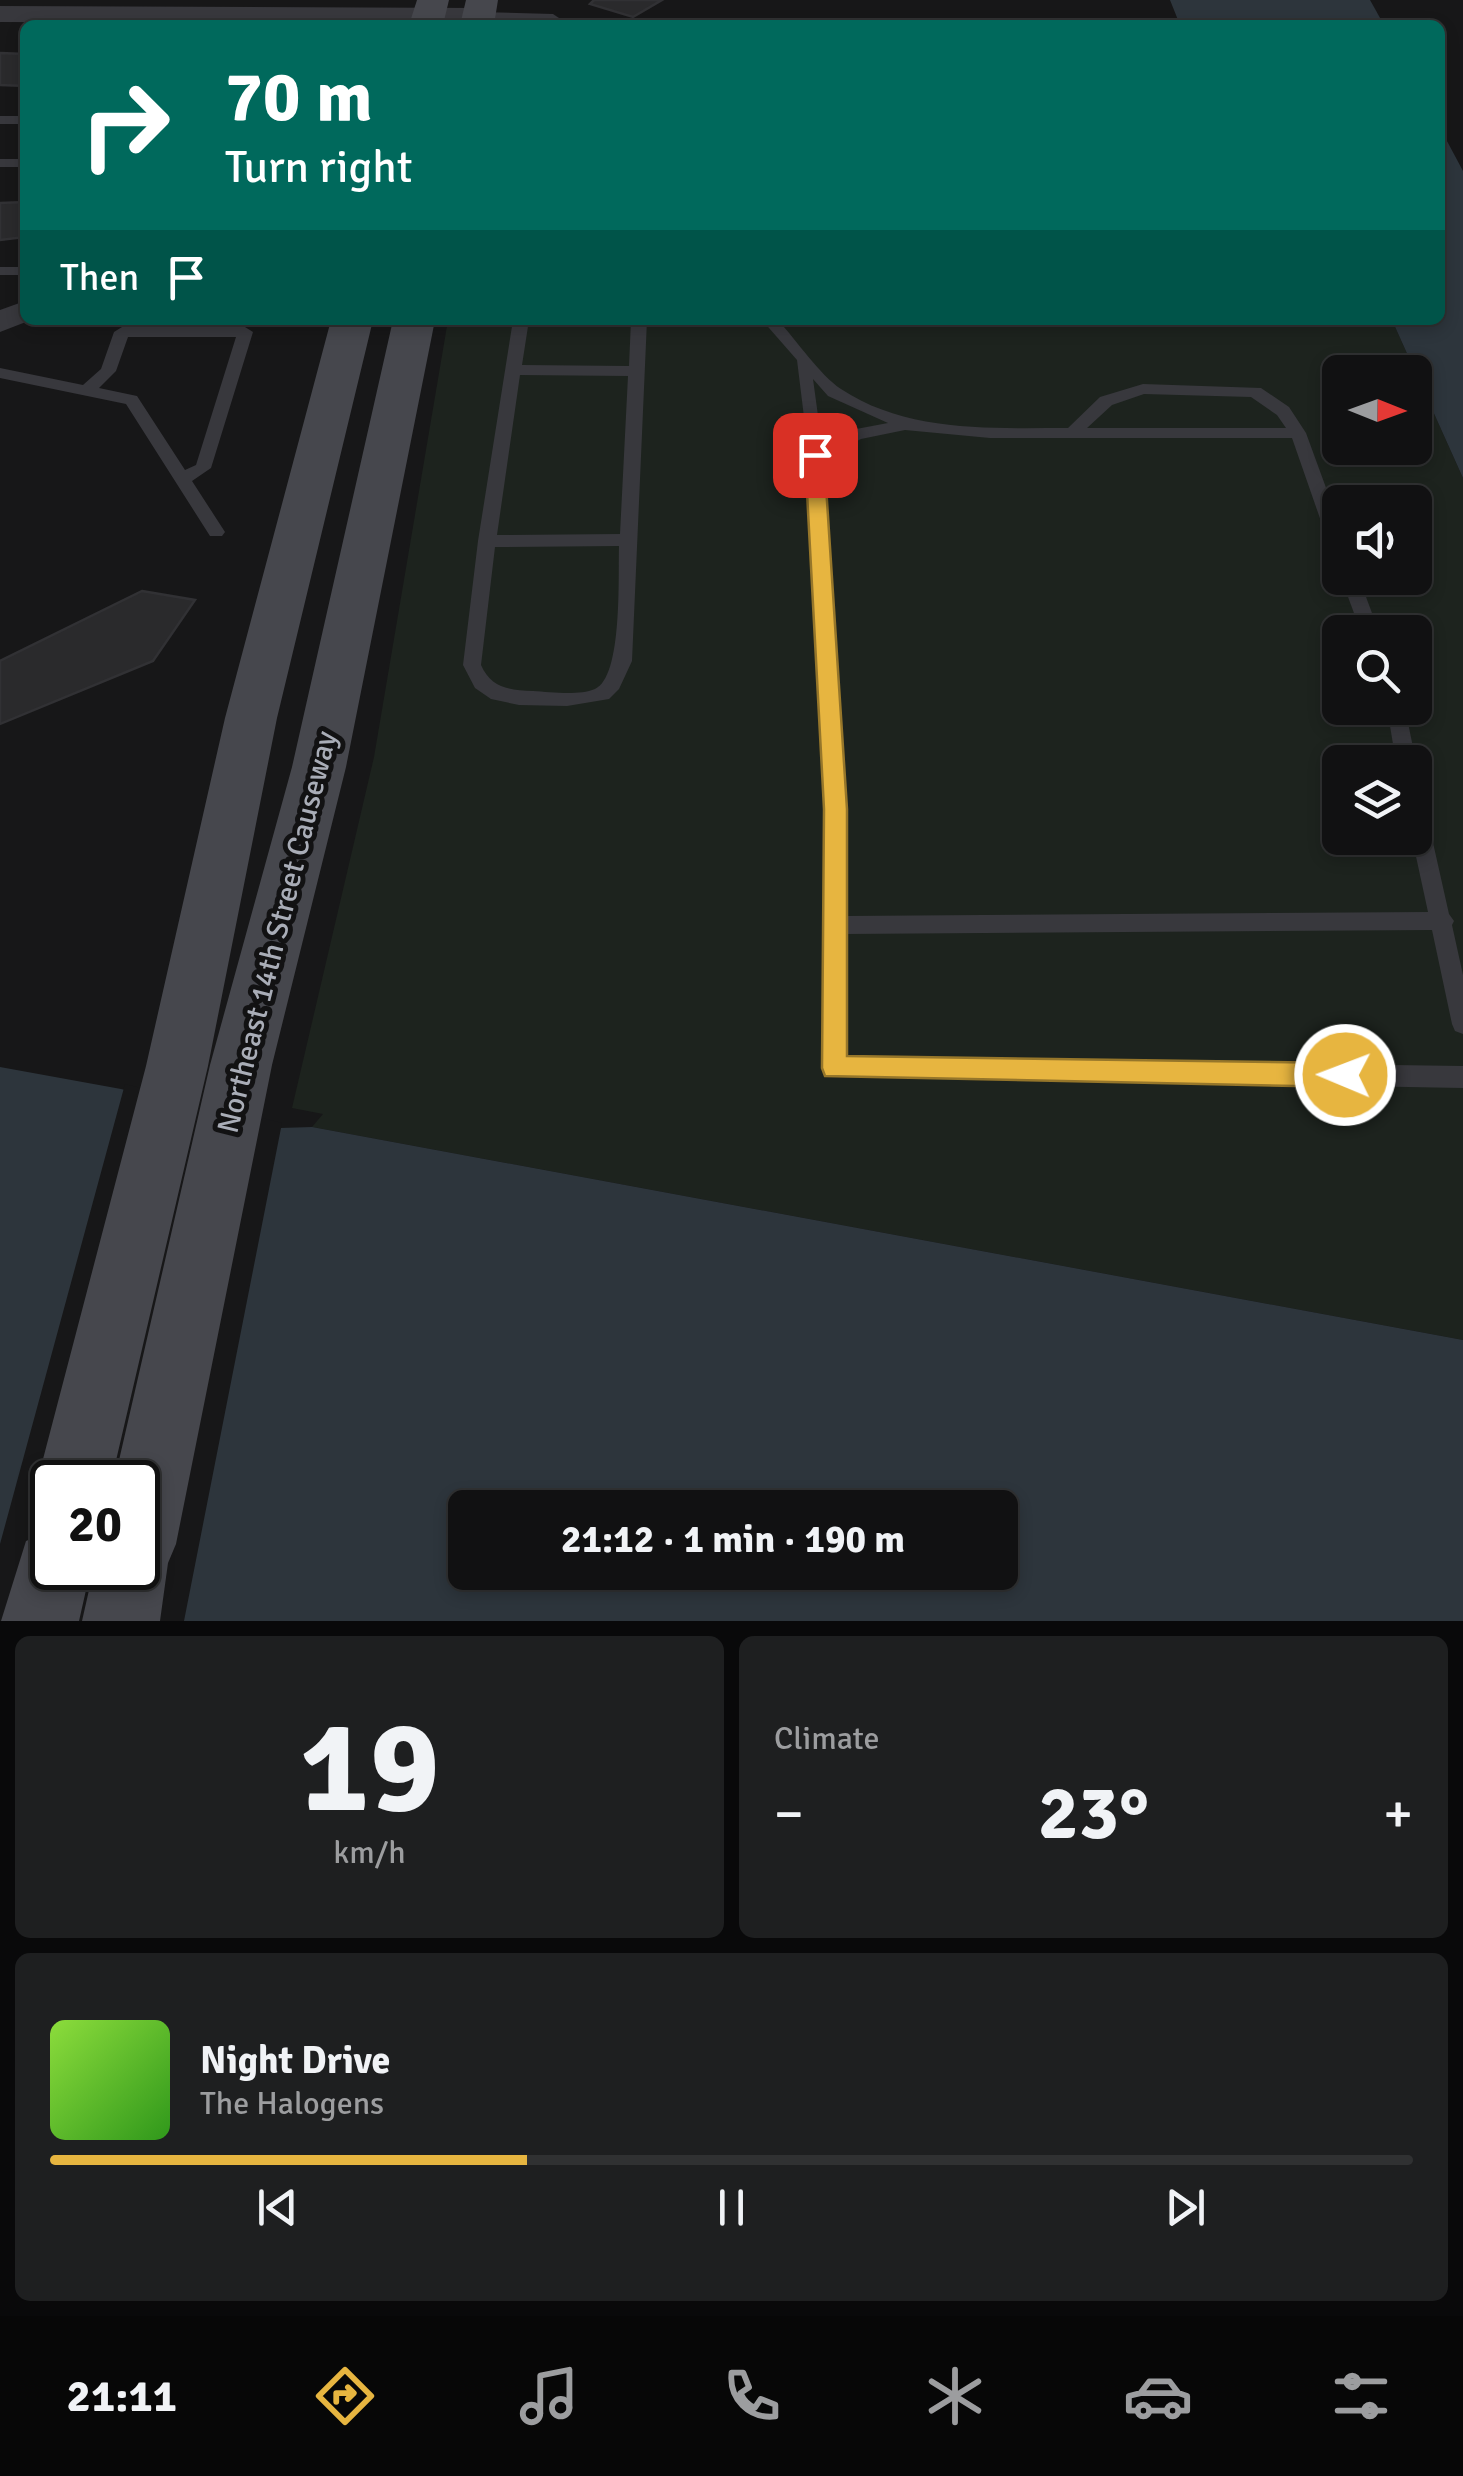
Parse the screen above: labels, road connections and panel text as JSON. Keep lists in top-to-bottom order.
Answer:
{
  "streets": {
    "main road": ["Northeast 14th Street Causeway"]
  },
  "north": "right",
  "page": {
    "turn": ["70 m", "Turn right"],
    "then": "Then",
    "limit": "20",
    "trip": "21:12 · 1 min · 190 m",
    "tile": [
      ["19", "km/h"],
      "Climate"
    ],
    "heat": ["−", "23°", "+"],
    "song": ["Night Drive", "The Halogens"],
    "tabs": "21:11"
  }
}
